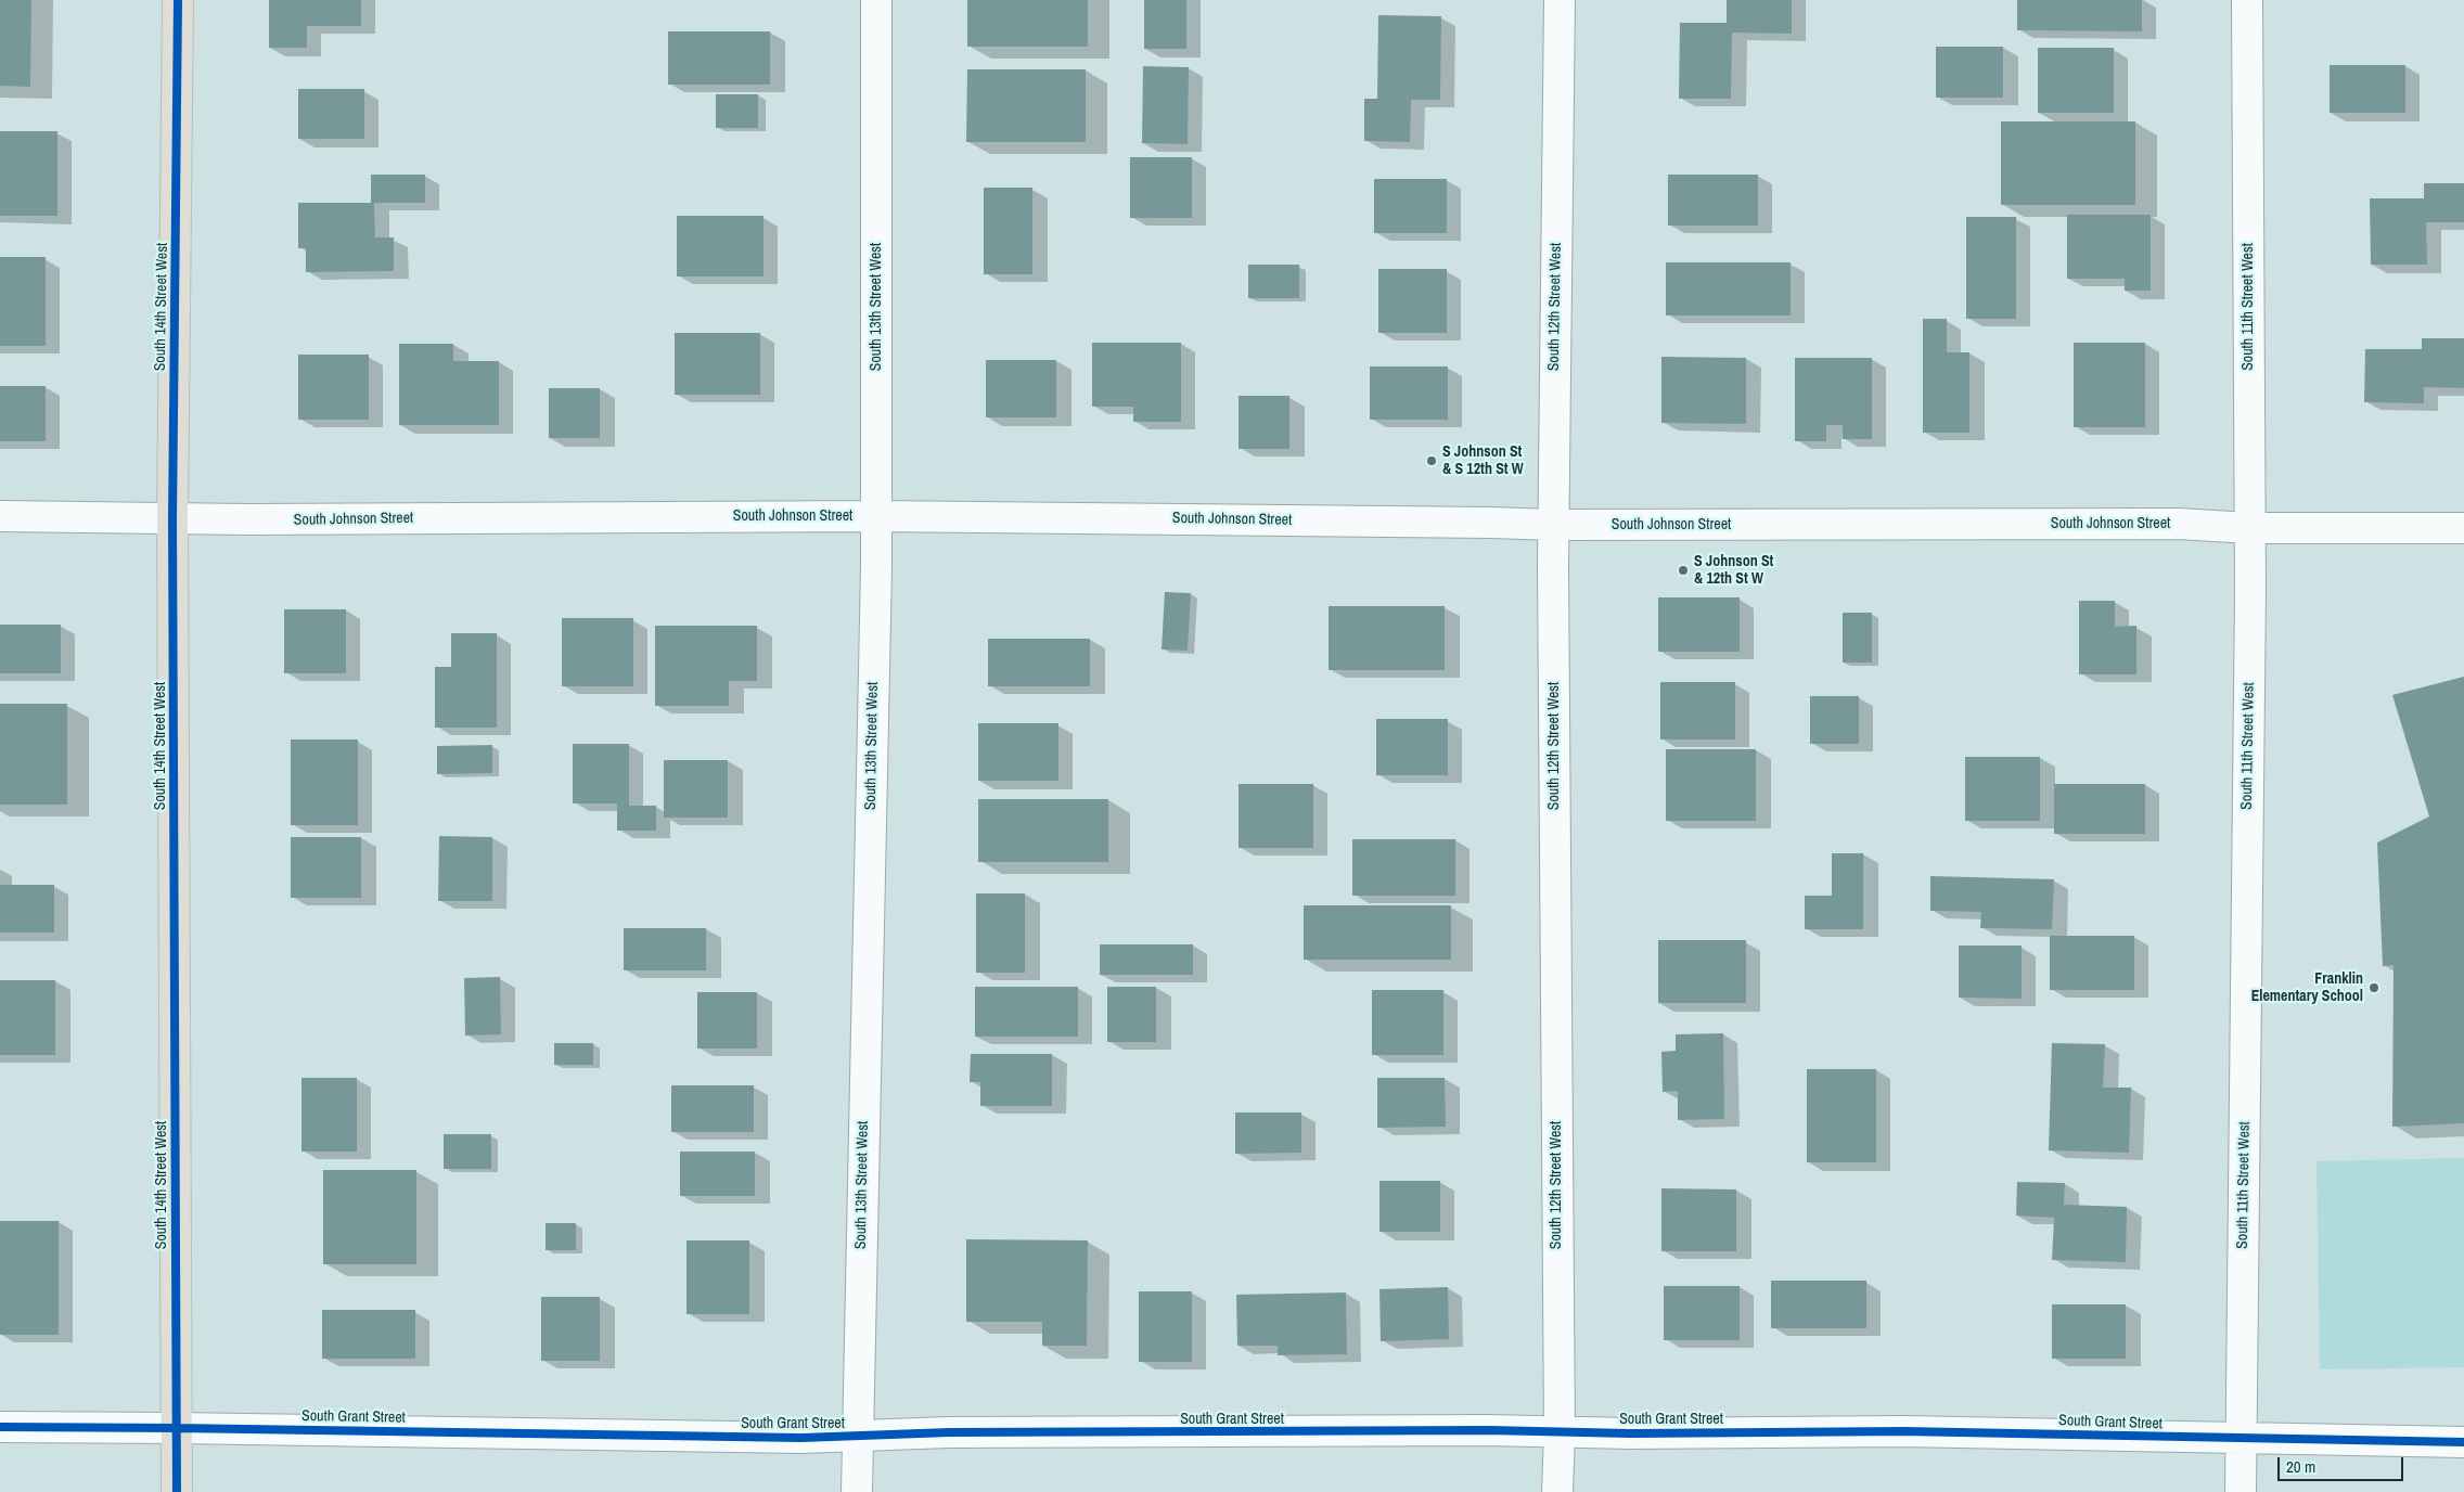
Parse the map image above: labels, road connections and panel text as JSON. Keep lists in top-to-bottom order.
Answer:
{
  "streets": {
    "main road": ["South 14th Street West"],
    "street": [
      "South 13th Street West",
      "South 12th Street West",
      "South 11th Street West",
      "South Johnson Street",
      "South Grant Street"
    ]
  },
  "crossings": [
    ["South 14th Street West", "South Johnson Street"],
    ["South 14th Street West", "South Grant Street"],
    ["South 13th Street West", "South Johnson Street"],
    ["South 13th Street West", "South Grant Street"],
    ["South 12th Street West", "South Johnson Street"],
    ["South 12th Street West", "South Grant Street"],
    ["South 11th Street West", "South Johnson Street"],
    ["South 11th Street West", "South Grant Street"]
  ],
  "places": ["S Johnson St & S 12th St W", "S Johnson St & 12th St W", "Franklin Elementary School"],
  "scale_bar": "20 m"
}
